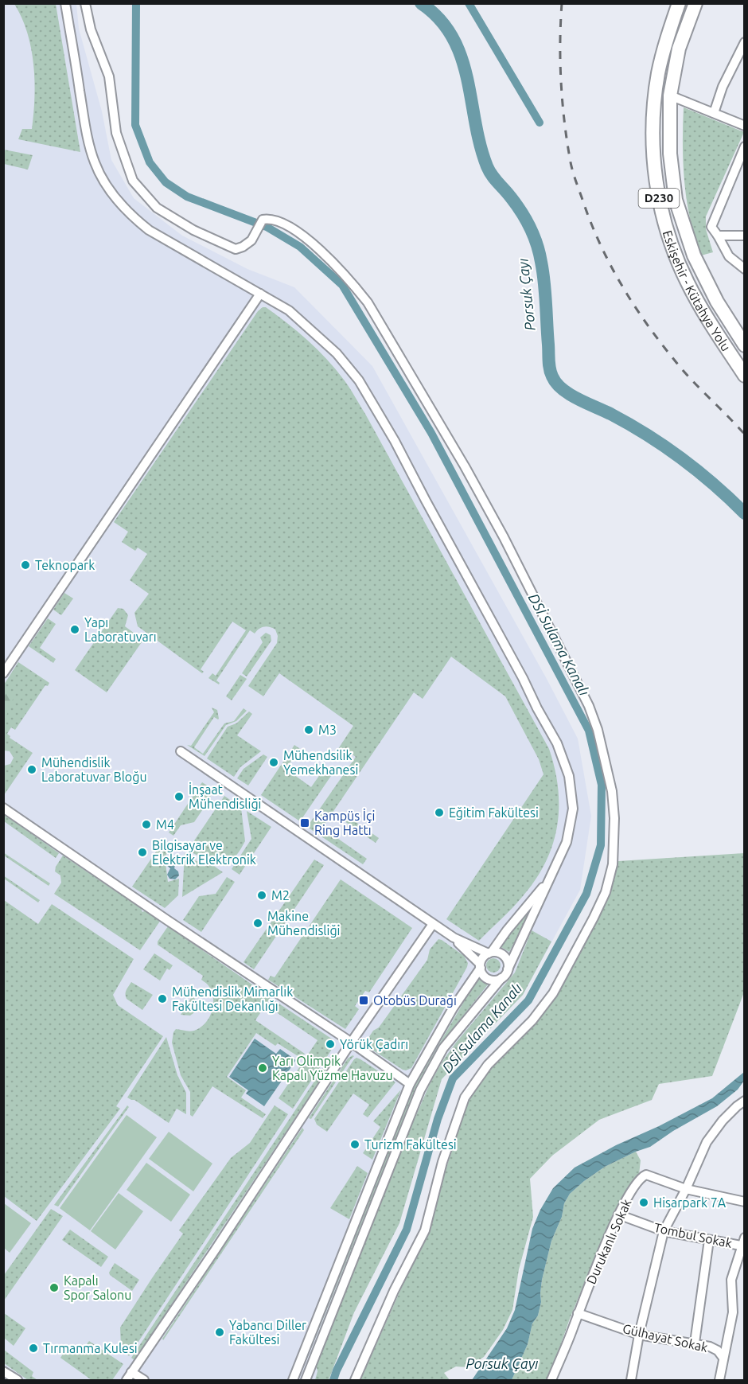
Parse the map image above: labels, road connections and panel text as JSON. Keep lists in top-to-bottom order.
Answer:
{
  "streets": {
    "highway": ["D230", "Eskişehir - Kütahya Yolu"],
    "street": ["Tombul Sokak", "Durukanlı Sokak", "Gülhayat Sokak"]
  },
  "crossings": [
    ["Tombul Sokak", "Durukanlı Sokak"],
    ["Durukanlı Sokak", "Gülhayat Sokak"]
  ],
  "water": ["Porsuk Çayı", "DSİ Sulama Kanalı"],
  "places": {
    "other": [
      "Teknopark",
      "Yapı Laboratuvarı",
      "M3",
      "Mühendsilik Yemekhanesi",
      "Mühendislik Laboratuvar Bloğu",
      "İnşaat Mühendisliği",
      "Eğitim Fakültesi",
      "M4",
      "Bilgisayar ve Elektrik Elektronik",
      "M2",
      "Makine Mühendisliği",
      "Mühendislik Mimarlık Fakültesi Dekanlığı",
      "Yörük Çadırı",
      "Yarı Olimpik Kapalı Yüzme Havuzu",
      "Turizm Fakültesi",
      "Hisarpark 7A",
      "Kapalı Spor Salonu",
      "Yabancı Diller Fakültesi",
      "Tırmanma Kulesi"
    ],
    "transit": ["Kampüs İçi Ring Hattı", "Otobüs Durağı"]
  }
}
